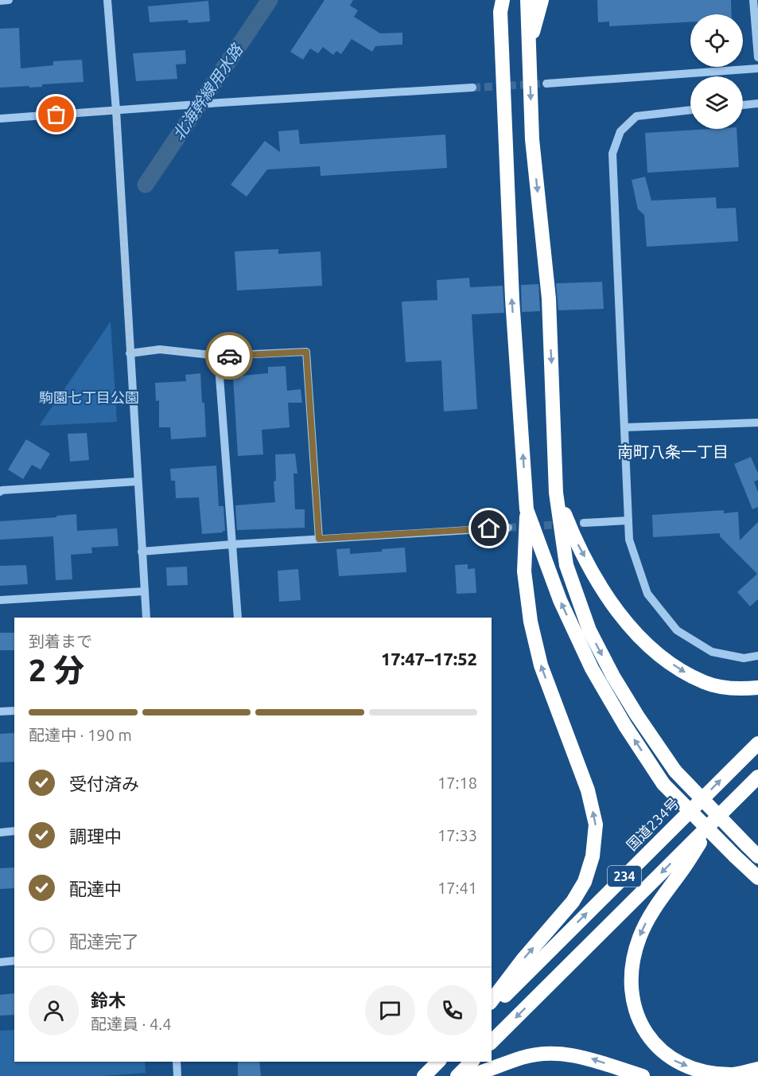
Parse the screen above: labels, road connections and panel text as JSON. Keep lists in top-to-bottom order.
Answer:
{
  "streets": {
    "highway": ["国道234号", "234"]
  },
  "districts": ["南町八条一丁目"],
  "water": ["北海幹線用水路"],
  "parks": ["駒園七丁目公園"],
  "page": {
    "heading": ["2 分", "到着まで", "17:47–17:52"],
    "panel": ["鈴木", "配達員 · 4.4"],
    "bar": "配達中 · 190 m",
    "list": [
      ["受付済み", "17:18"],
      ["調理中", "17:33"],
      ["配達中", "17:41"],
      "配達完了"
    ]
  }
}
